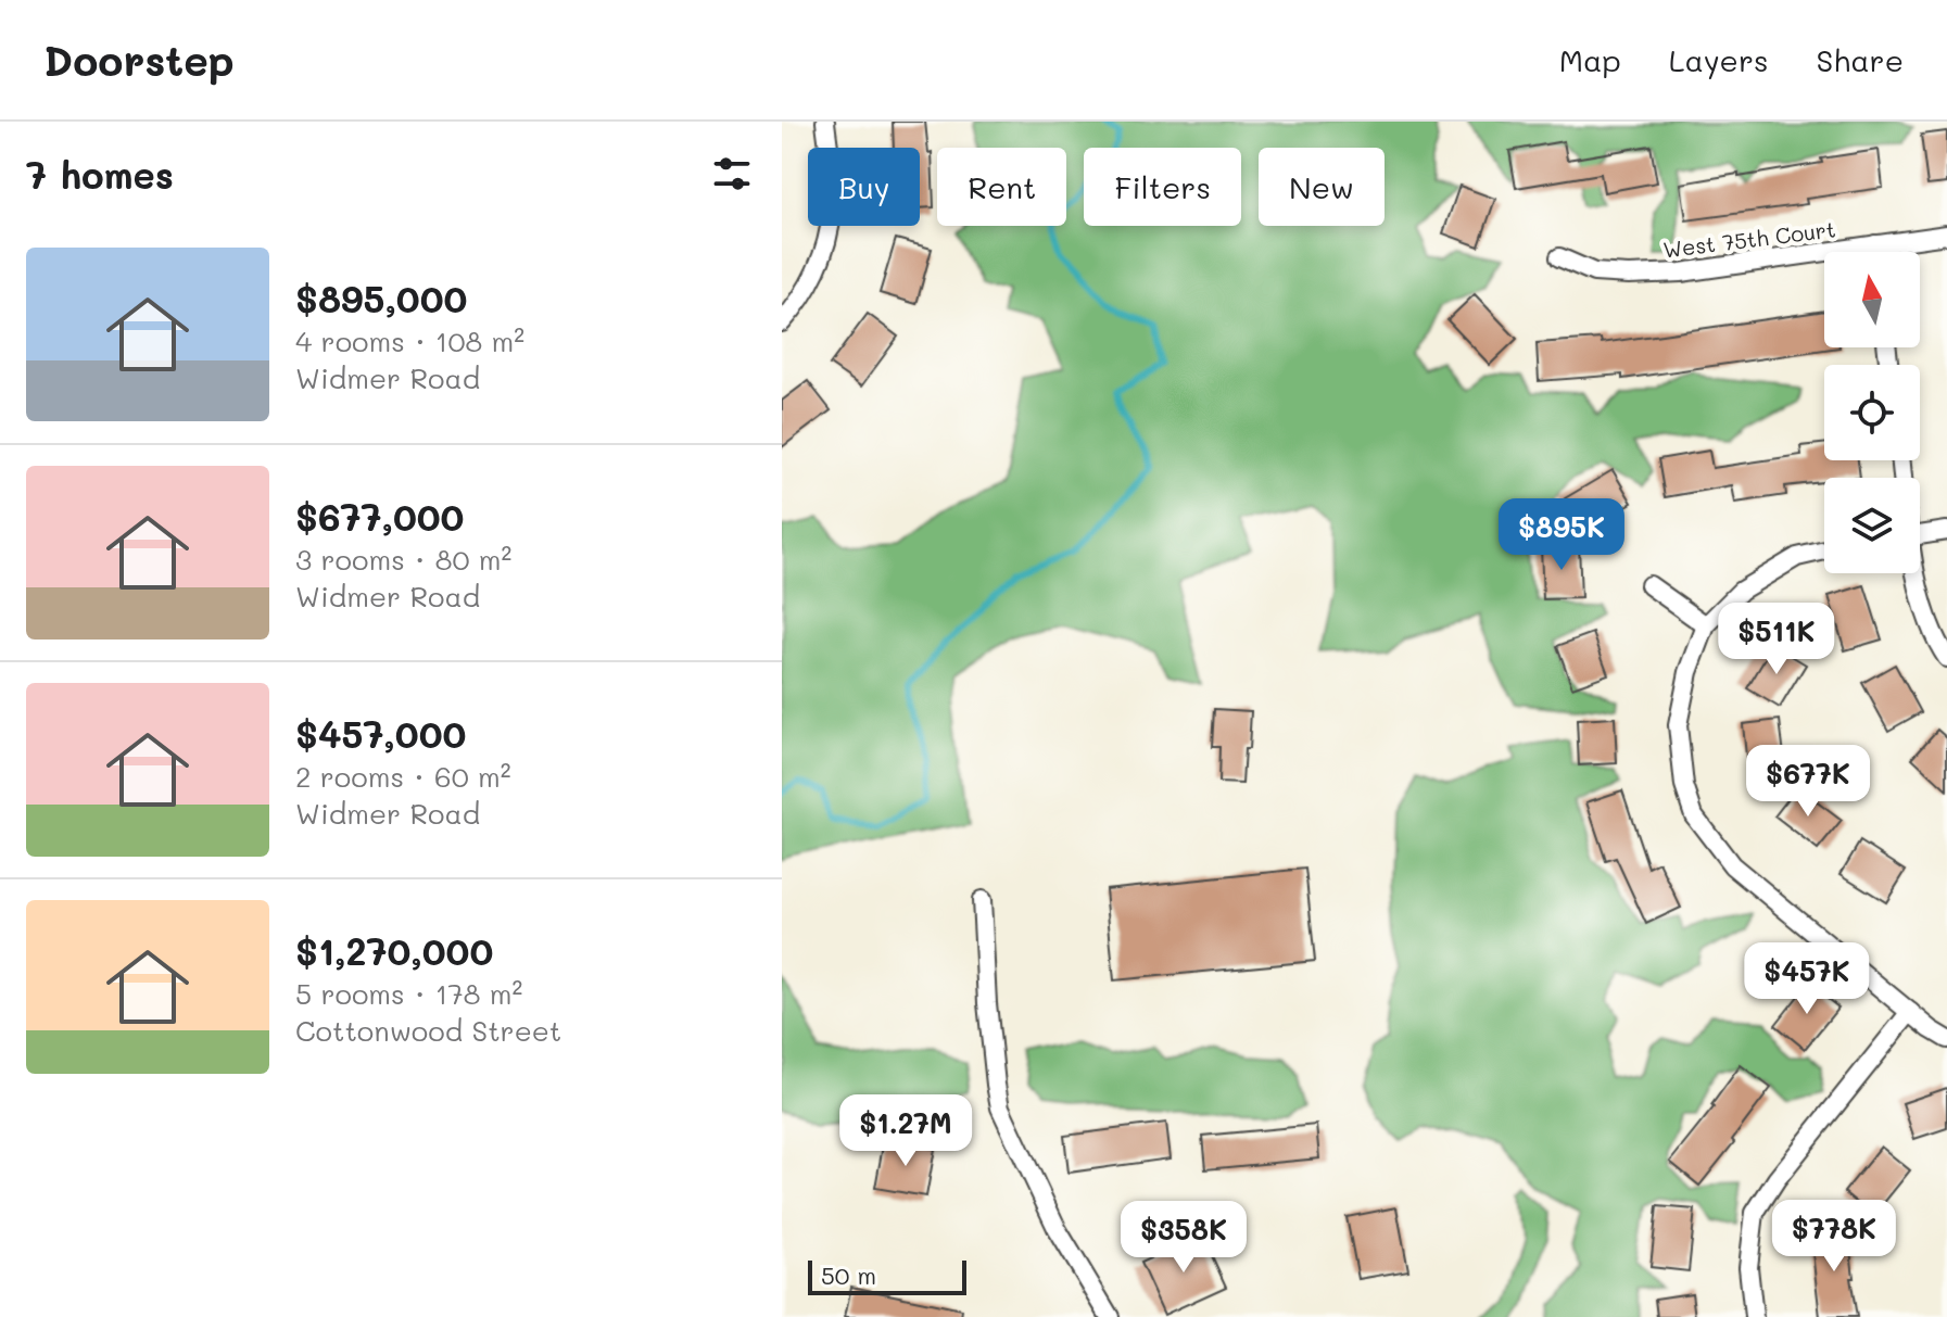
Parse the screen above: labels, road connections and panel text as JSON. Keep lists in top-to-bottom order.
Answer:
{
  "streets": {
    "street": ["West 75th Court"]
  },
  "scale_bar": "50 m",
  "north": "top",
  "page": {
    "header": "Doorstep",
    "nav": ["Map", "Layers", "Share"],
    "heading": "7 homes",
    "chip": [
      "Buy",
      "Rent",
      "Filters",
      "New"
    ],
    "list": [
      {
        "name": "$895,000",
        "note": "4 rooms · 108 m² · Widmer Road"
      },
      {
        "name": "$677,000",
        "note": "3 rooms · 80 m² · Widmer Road"
      },
      {
        "name": "$457,000",
        "note": "2 rooms · 60 m² · Widmer Road"
      },
      {
        "name": "$1,270,000",
        "note": "5 rooms · 178 m² · Cottonwood Street"
      }
    ],
    "price": [
      "$895K",
      "$511K",
      "$677K",
      "$457K",
      "$1.27M",
      "$778K",
      "$358K"
    ],
    "scale": "50 m"
  }
}
